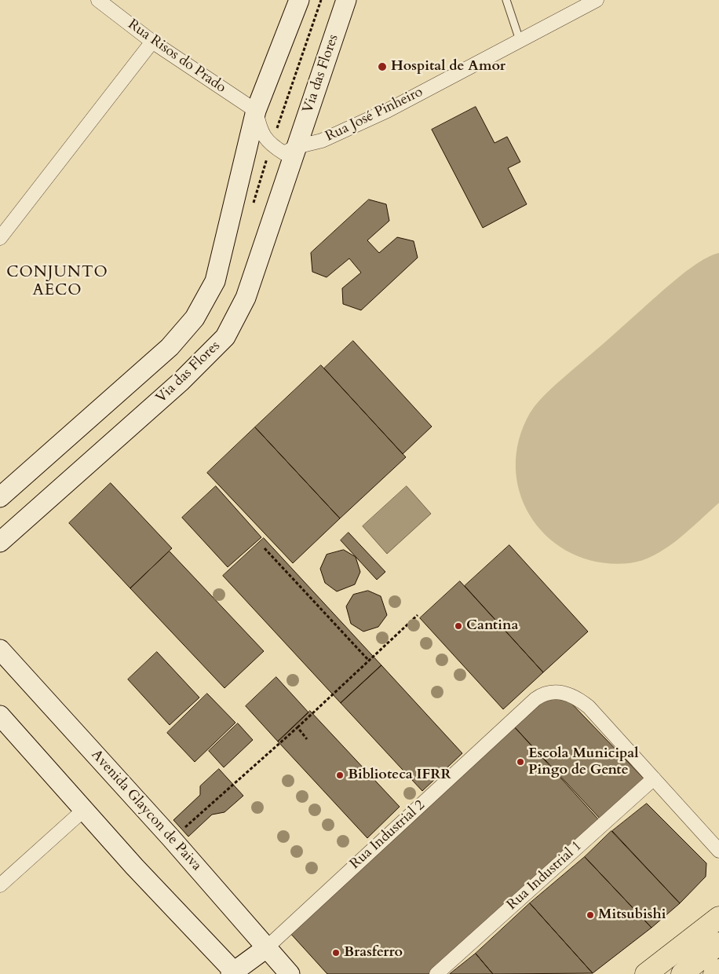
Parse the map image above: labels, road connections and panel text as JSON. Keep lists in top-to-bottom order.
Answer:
{
  "streets": {
    "main road": ["Via das Flores", "Avenida Glaycon de Paiva"],
    "street": [
      "Rua Risos do Prado",
      "Rua José Pinheiro",
      "Rua Industrial 2",
      "Rua Industrial 1"
    ]
  },
  "crossings": [
    ["Via das Flores", "Rua José Pinheiro"],
    ["Avenida Glaycon de Paiva", "Rua Industrial 2"],
    ["Rua Industrial 2", "Rua Industrial 1"]
  ],
  "districts": ["CONJUNTO AECO"],
  "places": [
    "Hospital de Amor",
    "Cantina",
    "Escola Municipal Pingo de Gente",
    "Biblioteca IFRR",
    "Mitsubishi",
    "Brasferro"
  ]
}
